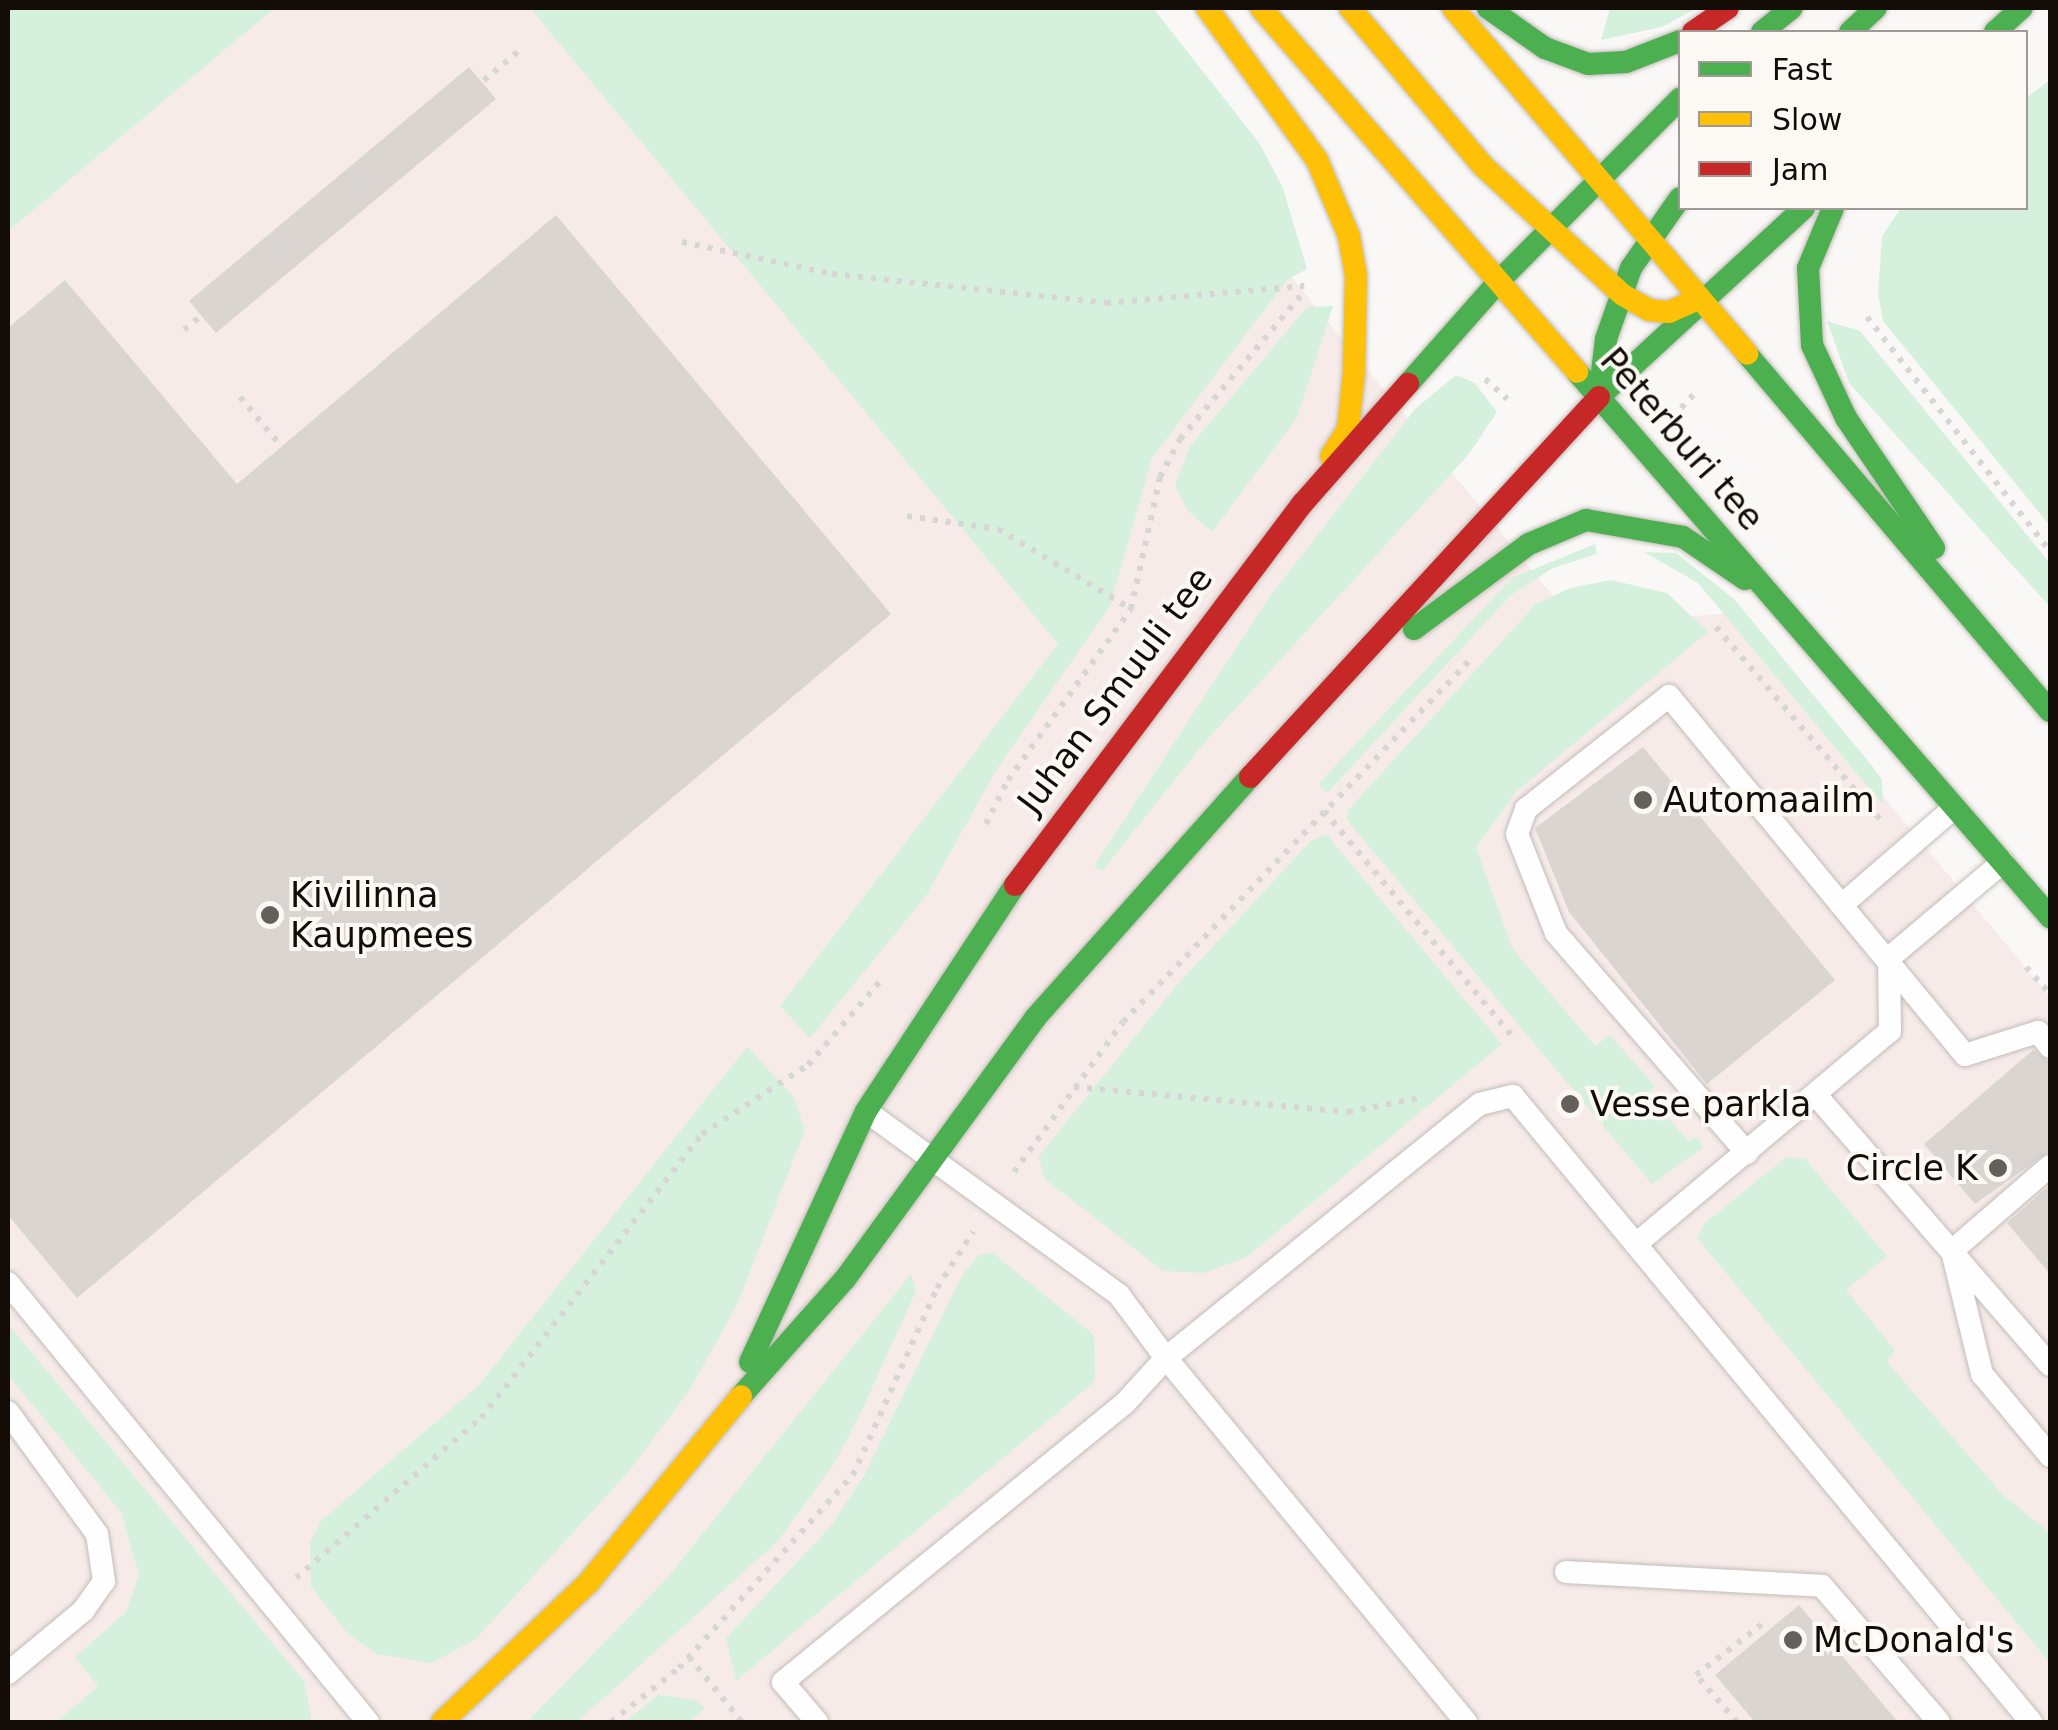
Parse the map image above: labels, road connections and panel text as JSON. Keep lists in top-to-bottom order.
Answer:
{
  "streets": {
    "main road": ["Peterburi tee", "Juhan Smuuli tee"]
  },
  "crossings": [
    ["Peterburi tee", "Juhan Smuuli tee"]
  ],
  "places": [
    "Automaailm",
    "Kivilinna Kaupmees",
    "Vesse parkla",
    "Circle K",
    "McDonald's"
  ],
  "legend": ["Fast", "Slow", "Jam"]
}
